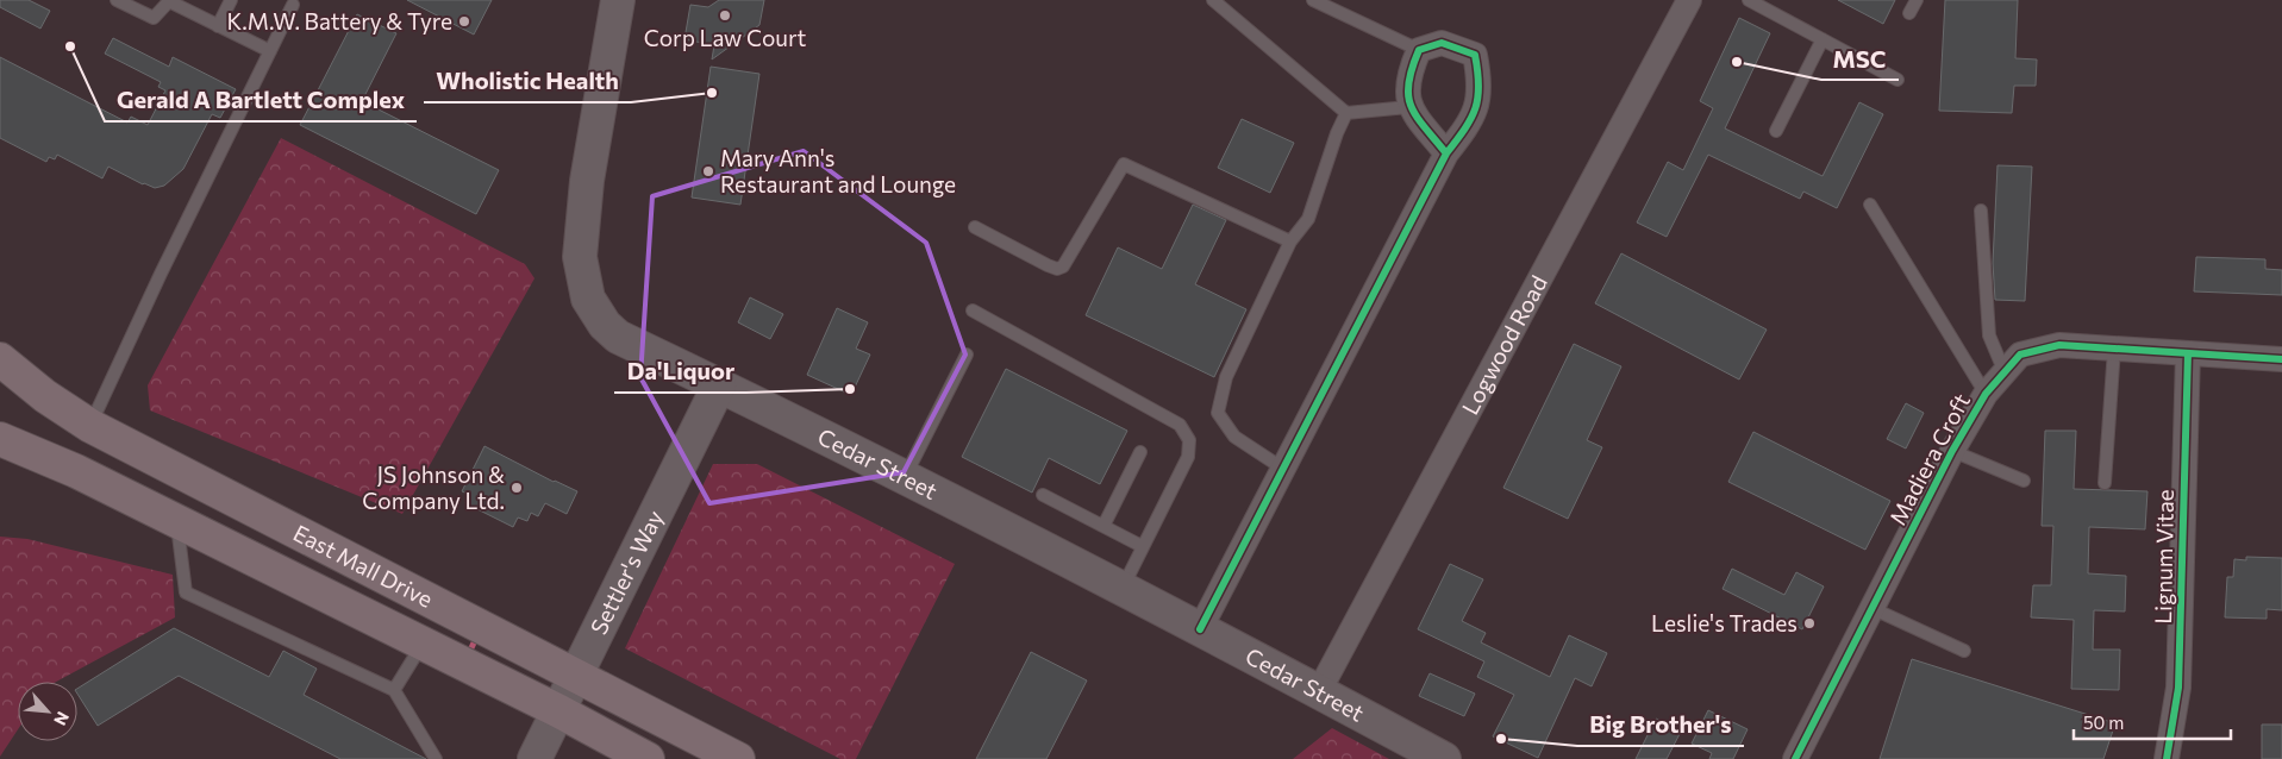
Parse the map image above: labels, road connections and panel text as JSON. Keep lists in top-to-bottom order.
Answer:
{
  "streets": {
    "main road": ["Cedar Street", "East Mall Drive", "Settler's Way"],
    "street": ["Logwood Road", "Madiera Croft", "Lignum Vitae"]
  },
  "crossings": [
    ["Logwood Road", "Cedar Street"],
    ["Madiera Croft", "Lignum Vitae"],
    ["Cedar Street", "Settler's Way"],
    ["East Mall Drive", "Settler's Way"]
  ],
  "places": [
    "Corp Law Court",
    "K.M.W. Battery & Tyre",
    "Gerald A Bartlett Complex",
    "MSC",
    "Wholistic Health",
    "Mary Ann's Restaurant and Lounge",
    "Da'Liquor",
    "JS Johnson & Company Ltd.",
    "Leslie's Trades",
    "Big Brother's"
  ],
  "scale_bar": "50 m",
  "north": "bottom right"
}
